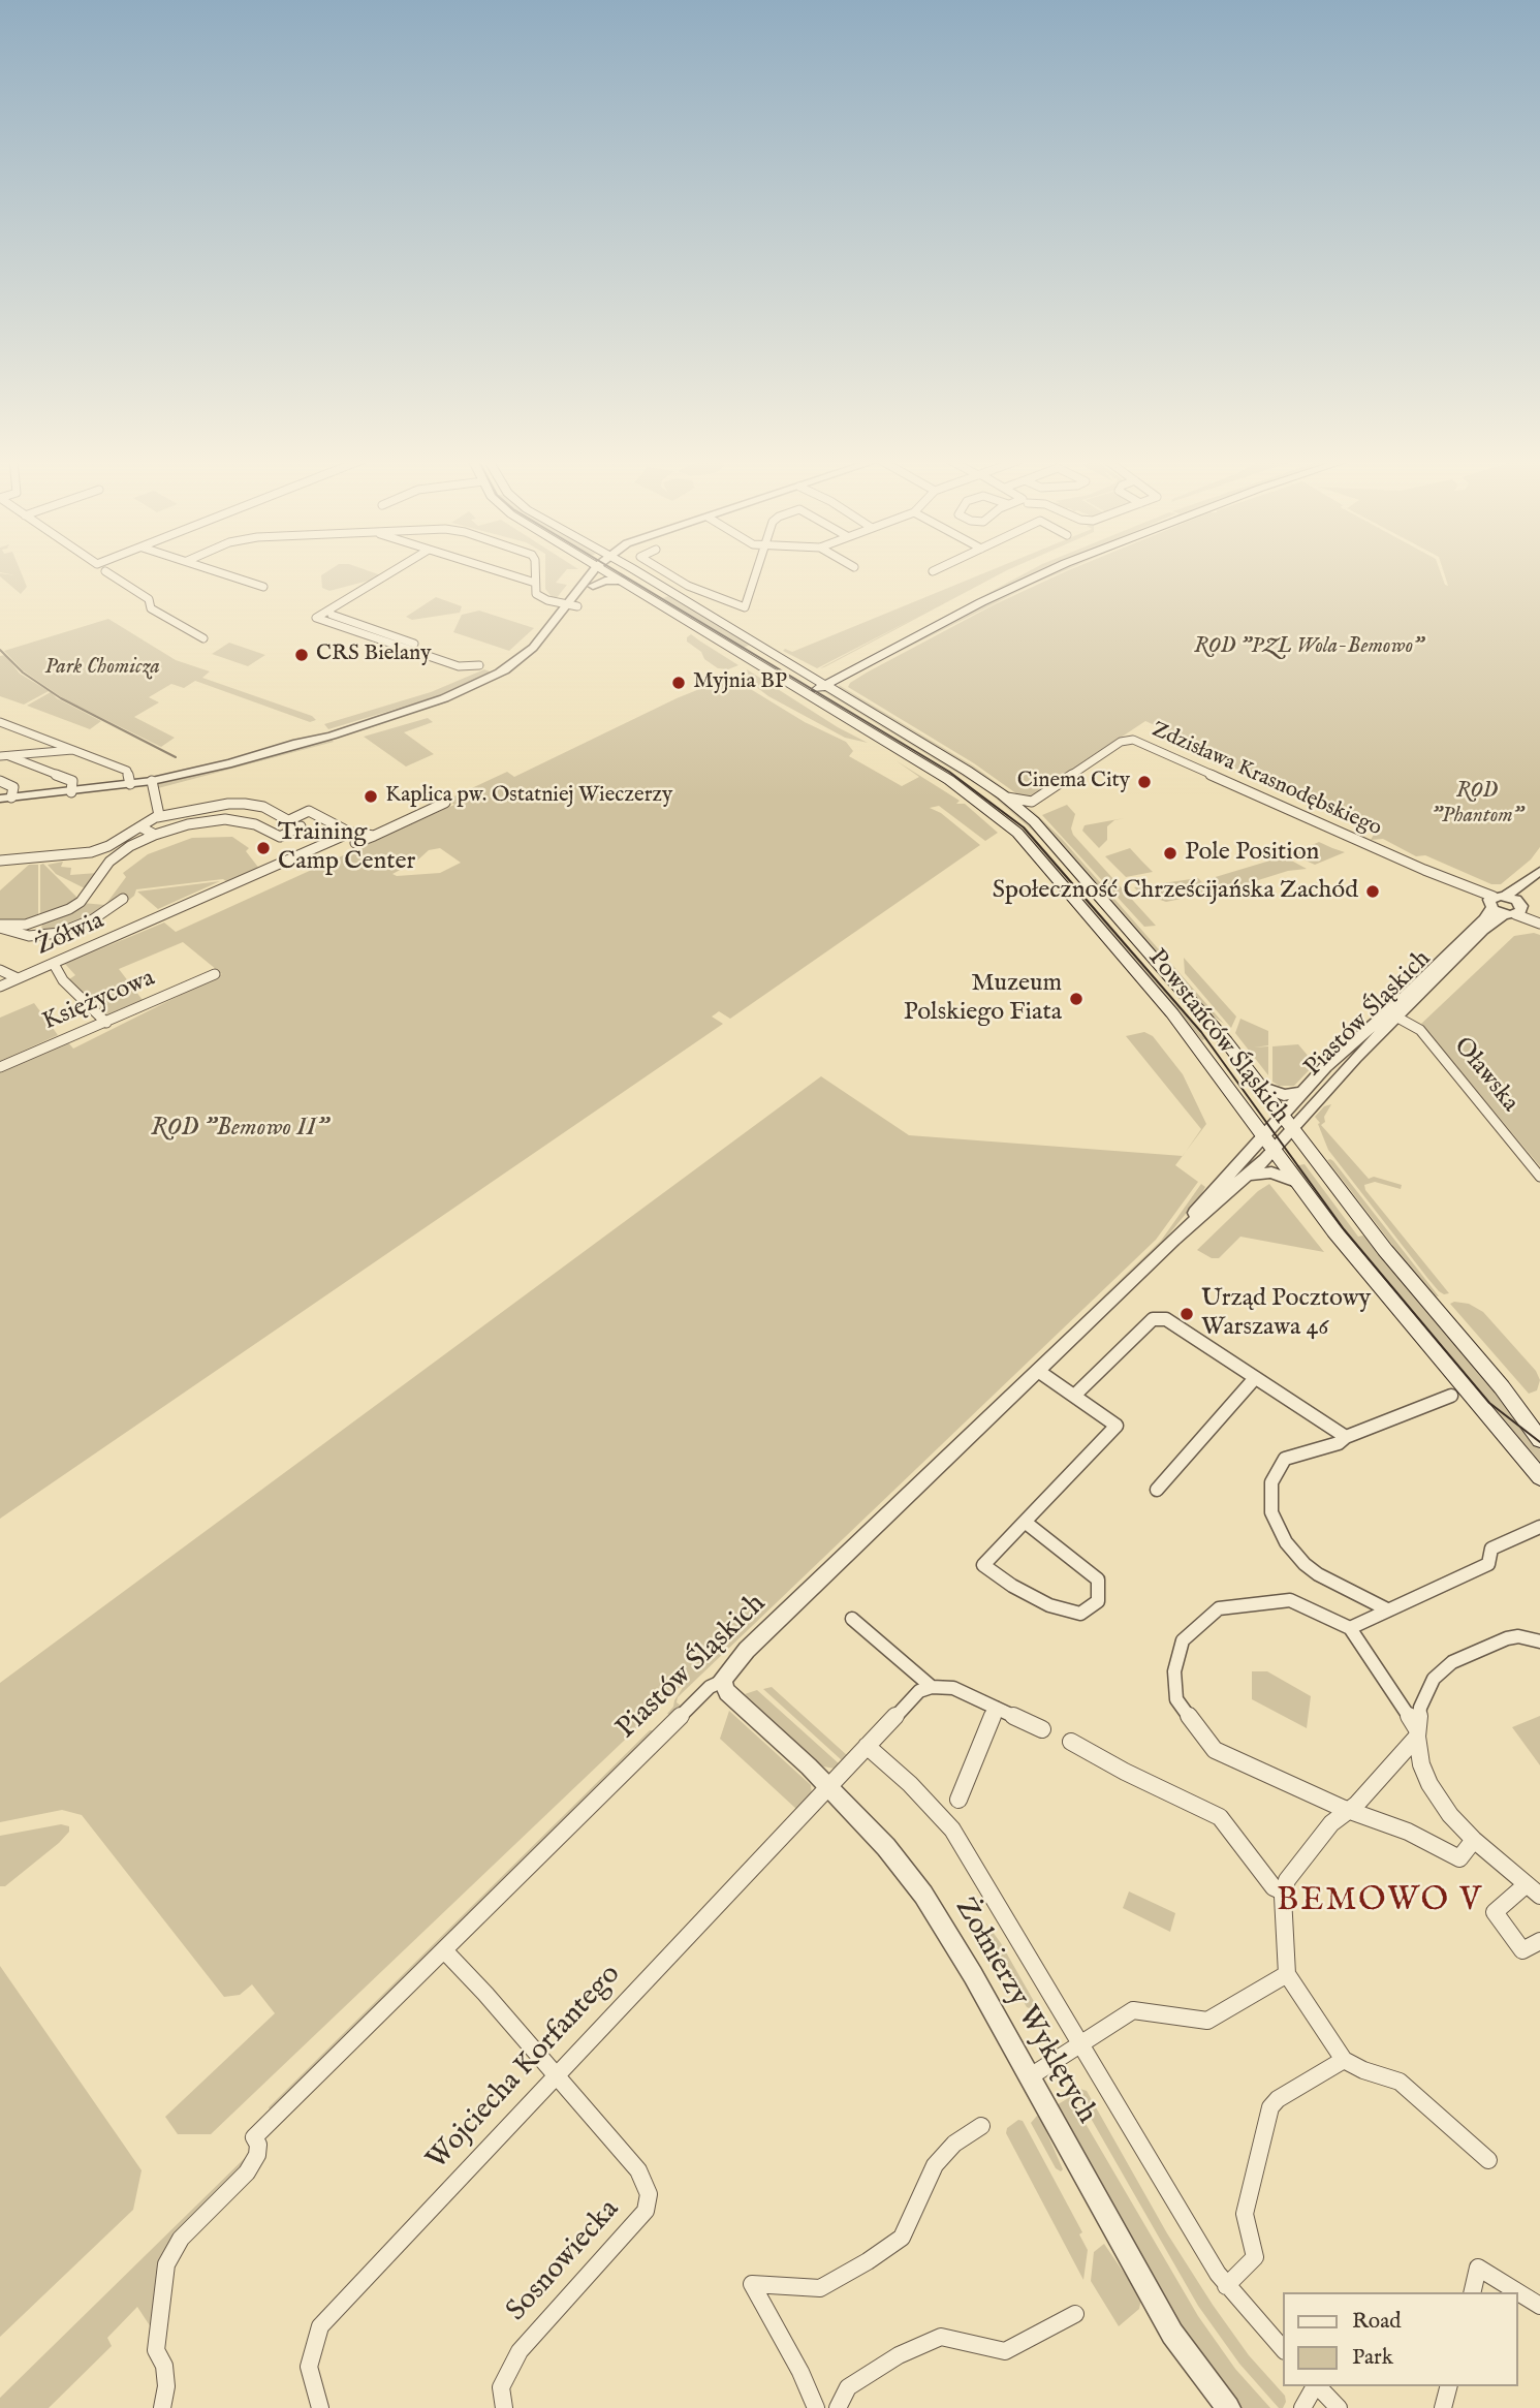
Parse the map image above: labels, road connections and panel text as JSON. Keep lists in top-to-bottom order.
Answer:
{
  "streets": {
    "main road": ["Powstańców Śląskich"],
    "street": [
      "Zdzisława Krasnodębskiego",
      "Żółwia",
      "Księżycowa",
      "Piastów Śląskich",
      "Oławska",
      "Żołnierzy Wyklętych",
      "Wojciecha Korfantego",
      "Sosnowiecka"
    ]
  },
  "crossings": [
    ["Zdzisława Krasnodębskiego", "Piastów Śląskich"],
    ["Piastów Śląskich", "Powstańców Śląskich"],
    ["Piastów Śląskich", "Oławska"],
    ["Piastów Śląskich", "Żołnierzy Wyklętych"],
    ["Piastów Śląskich", "Sosnowiecka"],
    ["Żołnierzy Wyklętych", "Wojciecha Korfantego"],
    ["Wojciecha Korfantego", "Sosnowiecka"]
  ],
  "districts": ["BEMOWO V"],
  "parks": [
    "ROD \"PZL Wola-Bemowo\"",
    "Park Chomicza",
    "ROD \"Phantom\"",
    "ROD \"Bemowo II\""
  ],
  "places": [
    "CRS Bielany",
    "Myjnia BP",
    "Cinema City",
    "Kaplica pw. Ostatniej Wieczerzy",
    "Training Camp Center",
    "Pole Position",
    "Społeczność Chrześcijańska Zachód",
    "Muzeum Polskiego Fiata",
    "Urząd Pocztowy Warszawa 46"
  ],
  "legend": ["Road", "Park"]
}
